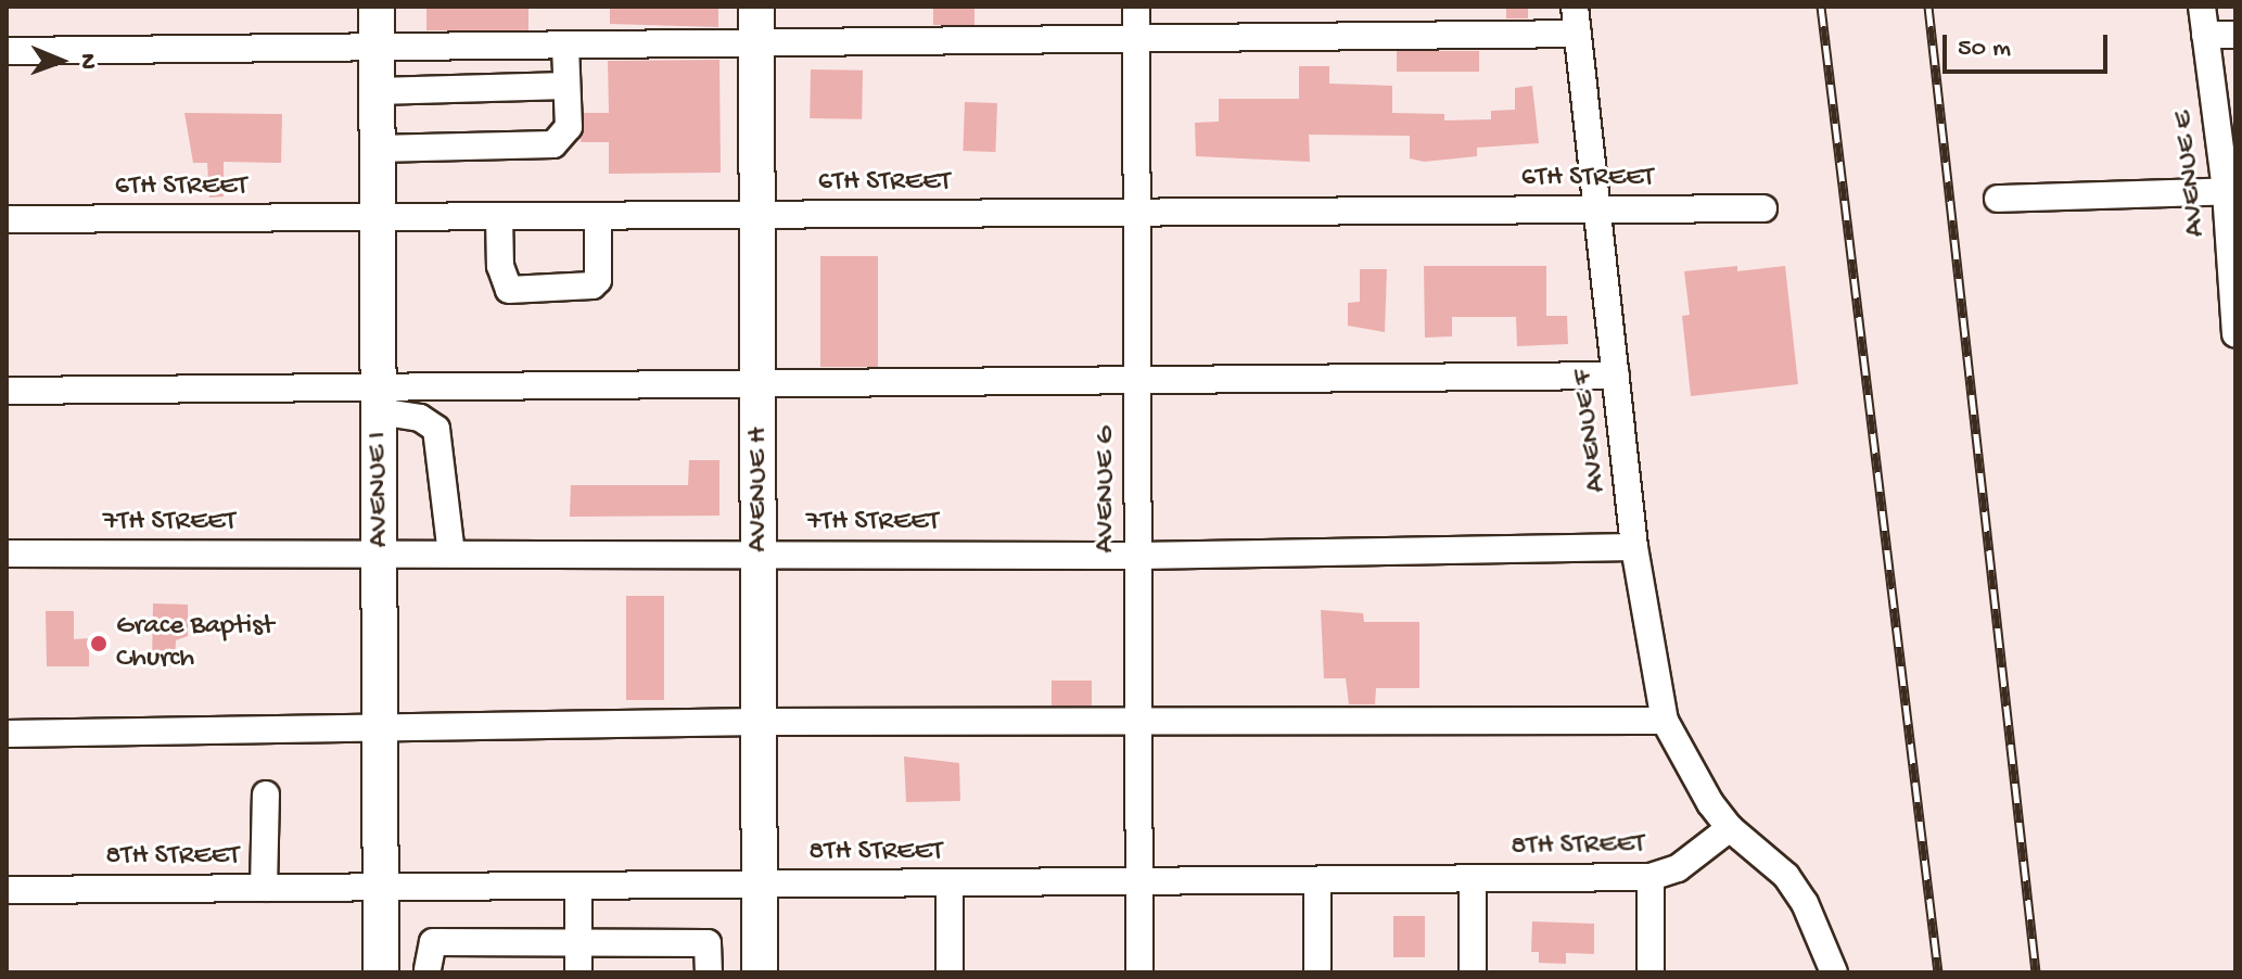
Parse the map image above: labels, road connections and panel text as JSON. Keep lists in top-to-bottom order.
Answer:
{
  "streets": {
    "main road": ["AVENUE I", "AVENUE H"],
    "street": [
      "AVENUE E",
      "6TH STREET",
      "AVENUE F",
      "AVENUE G",
      "7TH STREET",
      "8TH STREET"
    ]
  },
  "crossings": [
    ["6TH STREET", "AVENUE F"],
    ["6TH STREET", "AVENUE I"],
    ["6TH STREET", "AVENUE H"],
    ["6TH STREET", "AVENUE G"],
    ["AVENUE F", "7TH STREET"],
    ["AVENUE F", "8TH STREET"],
    ["AVENUE I", "7TH STREET"],
    ["AVENUE I", "8TH STREET"],
    ["AVENUE H", "7TH STREET"],
    ["AVENUE H", "8TH STREET"],
    ["AVENUE G", "7TH STREET"],
    ["AVENUE G", "8TH STREET"]
  ],
  "places": ["Grace Baptist Church"],
  "scale_bar": "50 m",
  "north": "right"
}
